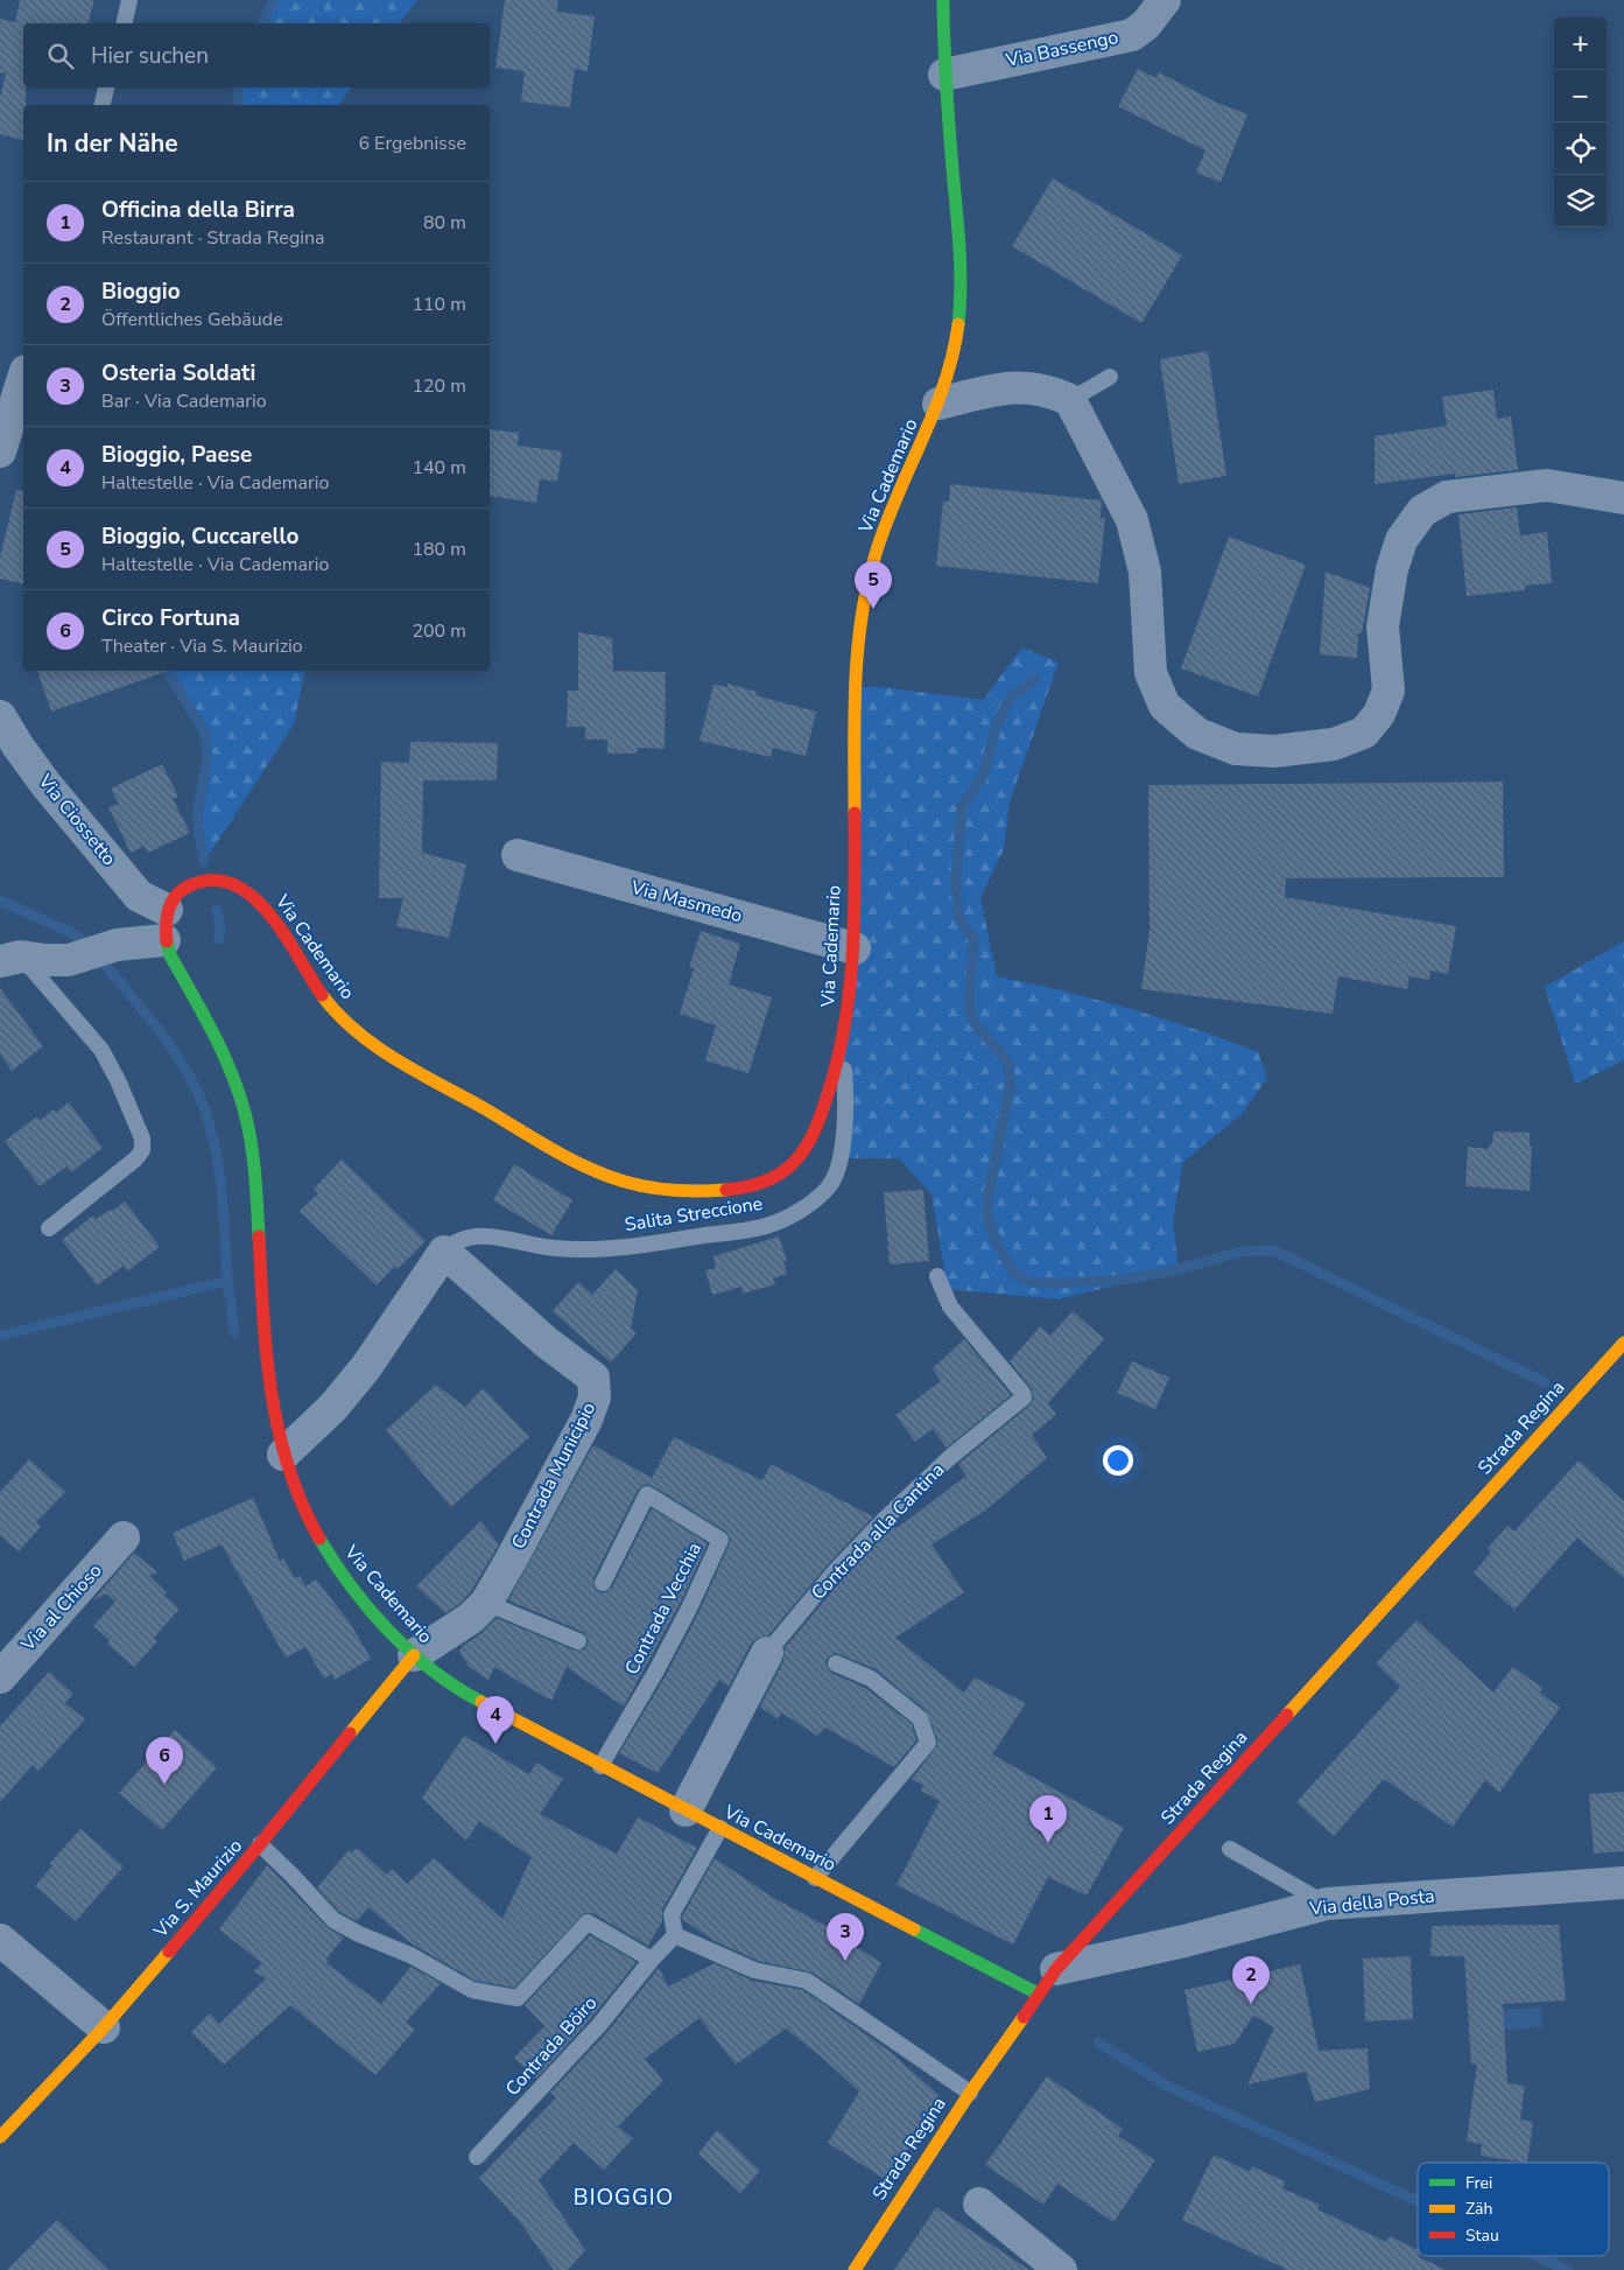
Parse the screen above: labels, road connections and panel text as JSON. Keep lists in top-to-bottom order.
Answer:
{
  "streets": {
    "street": [
      "Via Bassengo",
      "Via Cademario",
      "Via Ciossetto",
      "Via Masmedo",
      "Strada Regina",
      "Contrada Municipio",
      "Contrada alla Cantina",
      "Via al Chioso",
      "Via S. Maurizio",
      "Via della Posta"
    ],
    "lane": ["Salita Streccione", "Contrada Vecchia", "Contrada Böiro"]
  },
  "crossings": [
    ["Via Bassengo", "Via Cademario"],
    ["Via Cademario", "Via Ciossetto"],
    ["Via Cademario", "Via Masmedo"],
    ["Via Cademario", "Salita Streccione"],
    ["Via Cademario", "Strada Regina"],
    ["Via Cademario", "Contrada Municipio"],
    ["Via Cademario", "Contrada alla Cantina"],
    ["Via Cademario", "Contrada Vecchia"],
    ["Via Cademario", "Via S. Maurizio"],
    ["Via Cademario", "Via della Posta"],
    ["Salita Streccione", "Contrada Municipio"],
    ["Strada Regina", "Via della Posta"],
    ["Contrada Municipio", "Via S. Maurizio"]
  ],
  "districts": ["BIOGGIO"],
  "legend": ["Frei", "Zäh", "Stau"],
  "page": {
    "map_buttons": ["+", "−"],
    "search": "Hier suchen",
    "heading": ["In der Nähe", "6 Ergebnisse"],
    "list": [
      {
        "mark": "1",
        "name": "Officina della Birra",
        "note": "Restaurant · Strada Regina",
        "value": "80 m"
      },
      {
        "mark": "2",
        "name": "Bioggio",
        "note": "Öffentliches Gebäude",
        "value": "110 m"
      },
      {
        "mark": "3",
        "name": "Osteria Soldati",
        "note": "Bar · Via Cademario",
        "value": "120 m"
      },
      {
        "mark": "4",
        "name": "Bioggio, Paese",
        "note": "Haltestelle · Via Cademario",
        "value": "140 m"
      },
      {
        "mark": "5",
        "name": "Bioggio, Cuccarello",
        "note": "Haltestelle · Via Cademario",
        "value": "180 m"
      },
      {
        "mark": "6",
        "name": "Circo Fortuna",
        "note": "Theater · Via S. Maurizio",
        "value": "200 m"
      }
    ],
    "pins": [
      "5",
      "4",
      "6",
      "1",
      "3",
      "2"
    ]
  }
}
